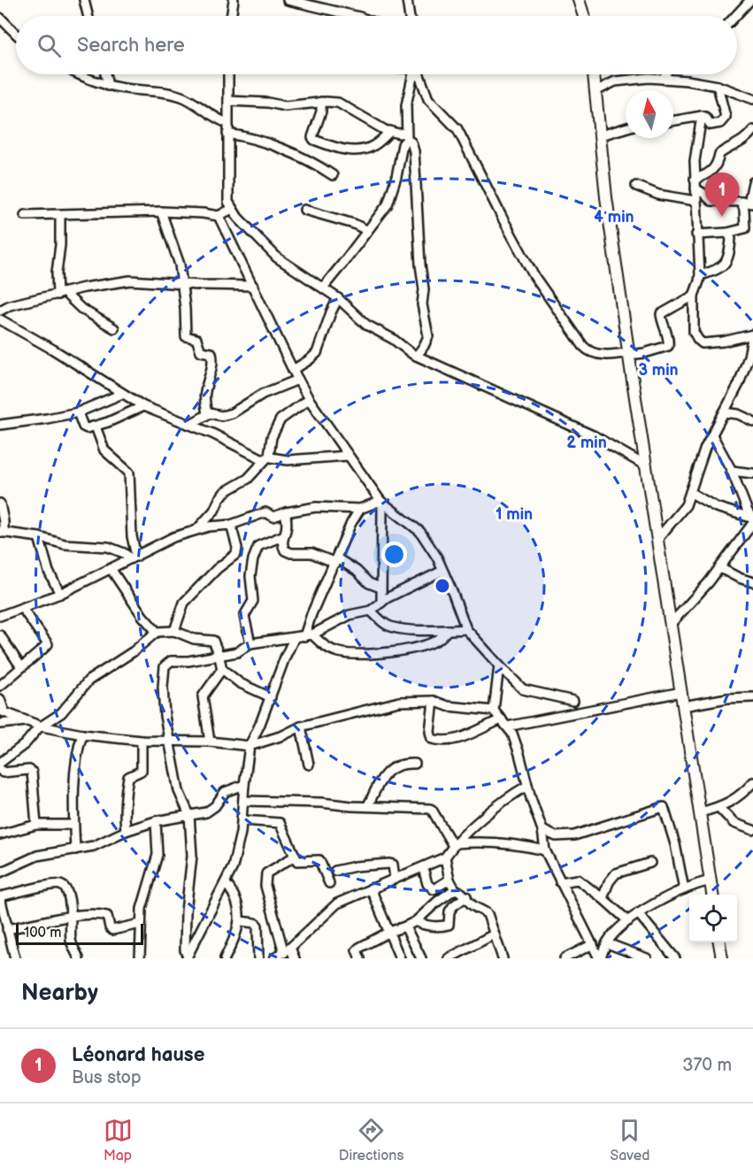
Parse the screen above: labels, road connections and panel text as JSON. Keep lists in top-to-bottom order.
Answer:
{
  "scale_bar": "100 m",
  "north": "top",
  "page": {
    "search": "Search here",
    "pins": "1",
    "scale": "100 m",
    "heading": "Nearby",
    "list": [
      {
        "mark": "1",
        "name": "Léonard hause",
        "note": "Bus stop",
        "value": "370 m"
      }
    ],
    "nav": ["Map", "Directions", "Saved"]
  },
  "rings": [
    "4 min",
    "3 min",
    "2 min",
    "1 min"
  ]
}
